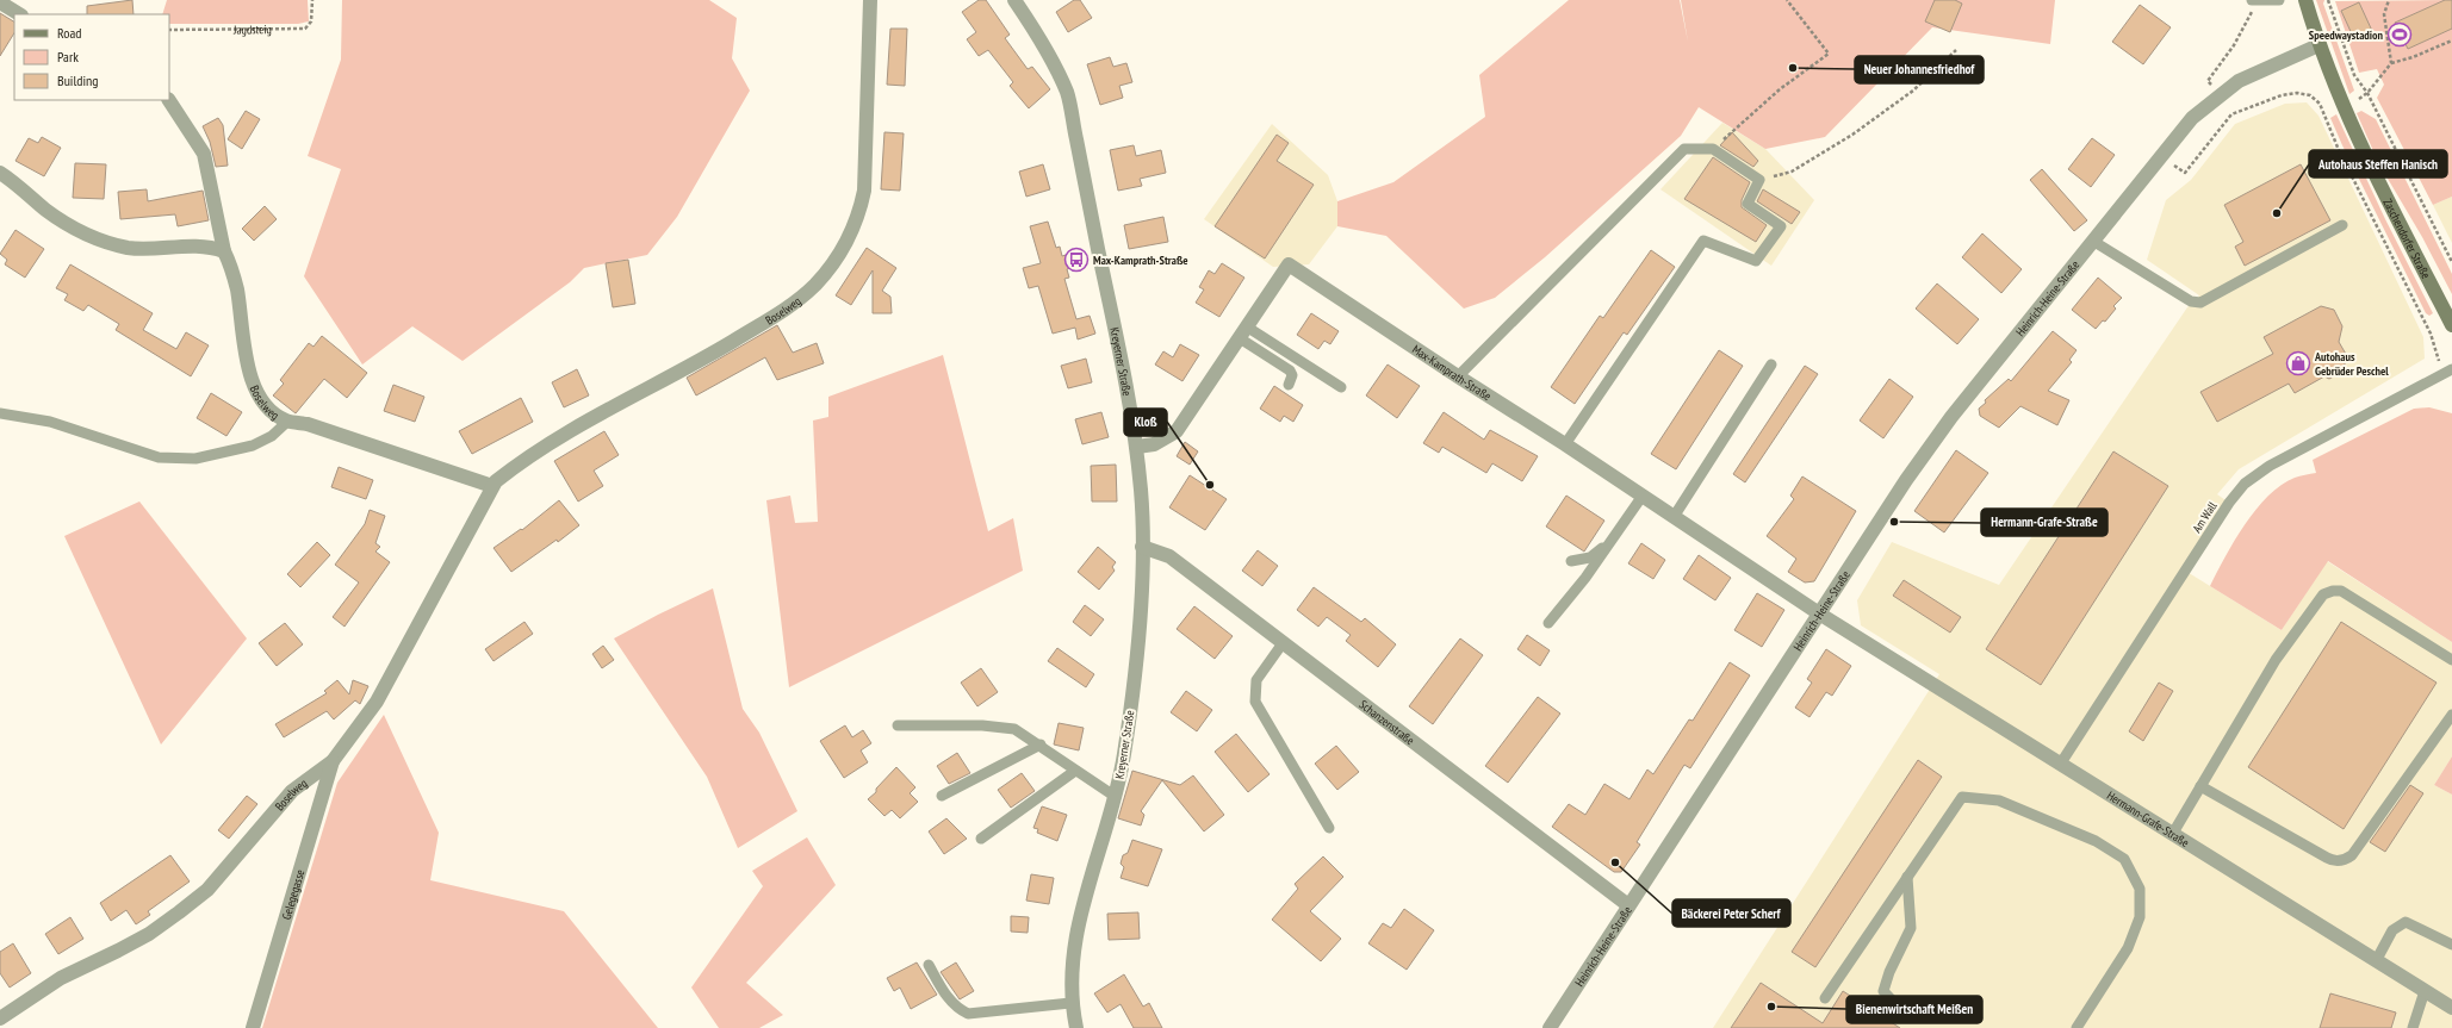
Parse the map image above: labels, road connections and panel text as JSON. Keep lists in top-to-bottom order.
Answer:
{
  "streets": {
    "street": [
      "Zaschendorfer Straße",
      "Heinrich-Heine-Straße",
      "Boselweg",
      "Kreyerner Straße",
      "Max-Kamprath-Straße",
      "Schanzenstraße",
      "Hermann-Grafe-Straße",
      "Gelegegasse"
    ],
    "lane": ["Am Wall"],
    "path": ["Jagdsteig"]
  },
  "crossings": [
    ["Heinrich-Heine-Straße", "Max-Kamprath-Straße"],
    ["Heinrich-Heine-Straße", "Schanzenstraße"],
    ["Heinrich-Heine-Straße", "Hermann-Grafe-Straße"],
    ["Boselweg", "Gelegegasse"],
    ["Kreyerner Straße", "Max-Kamprath-Straße"],
    ["Kreyerner Straße", "Schanzenstraße"],
    ["Max-Kamprath-Straße", "Hermann-Grafe-Straße"],
    ["Am Wall", "Hermann-Grafe-Straße"]
  ],
  "places": {
    "sports": ["Speedwaystadion"],
    "other": [
      "Neuer Johannesfriedhof",
      "Autohaus Steffen Hanisch",
      "Kloß",
      "Hermann-Grafe-Straße",
      "Bäckerei Peter Scherf",
      "Bienenwirtschaft Meißen"
    ],
    "bus stop": ["Max-Kamprath-Straße"],
    "shop": ["Autohaus Gebrüder Peschel"]
  },
  "legend": ["Road", "Park", "Building"]
}
